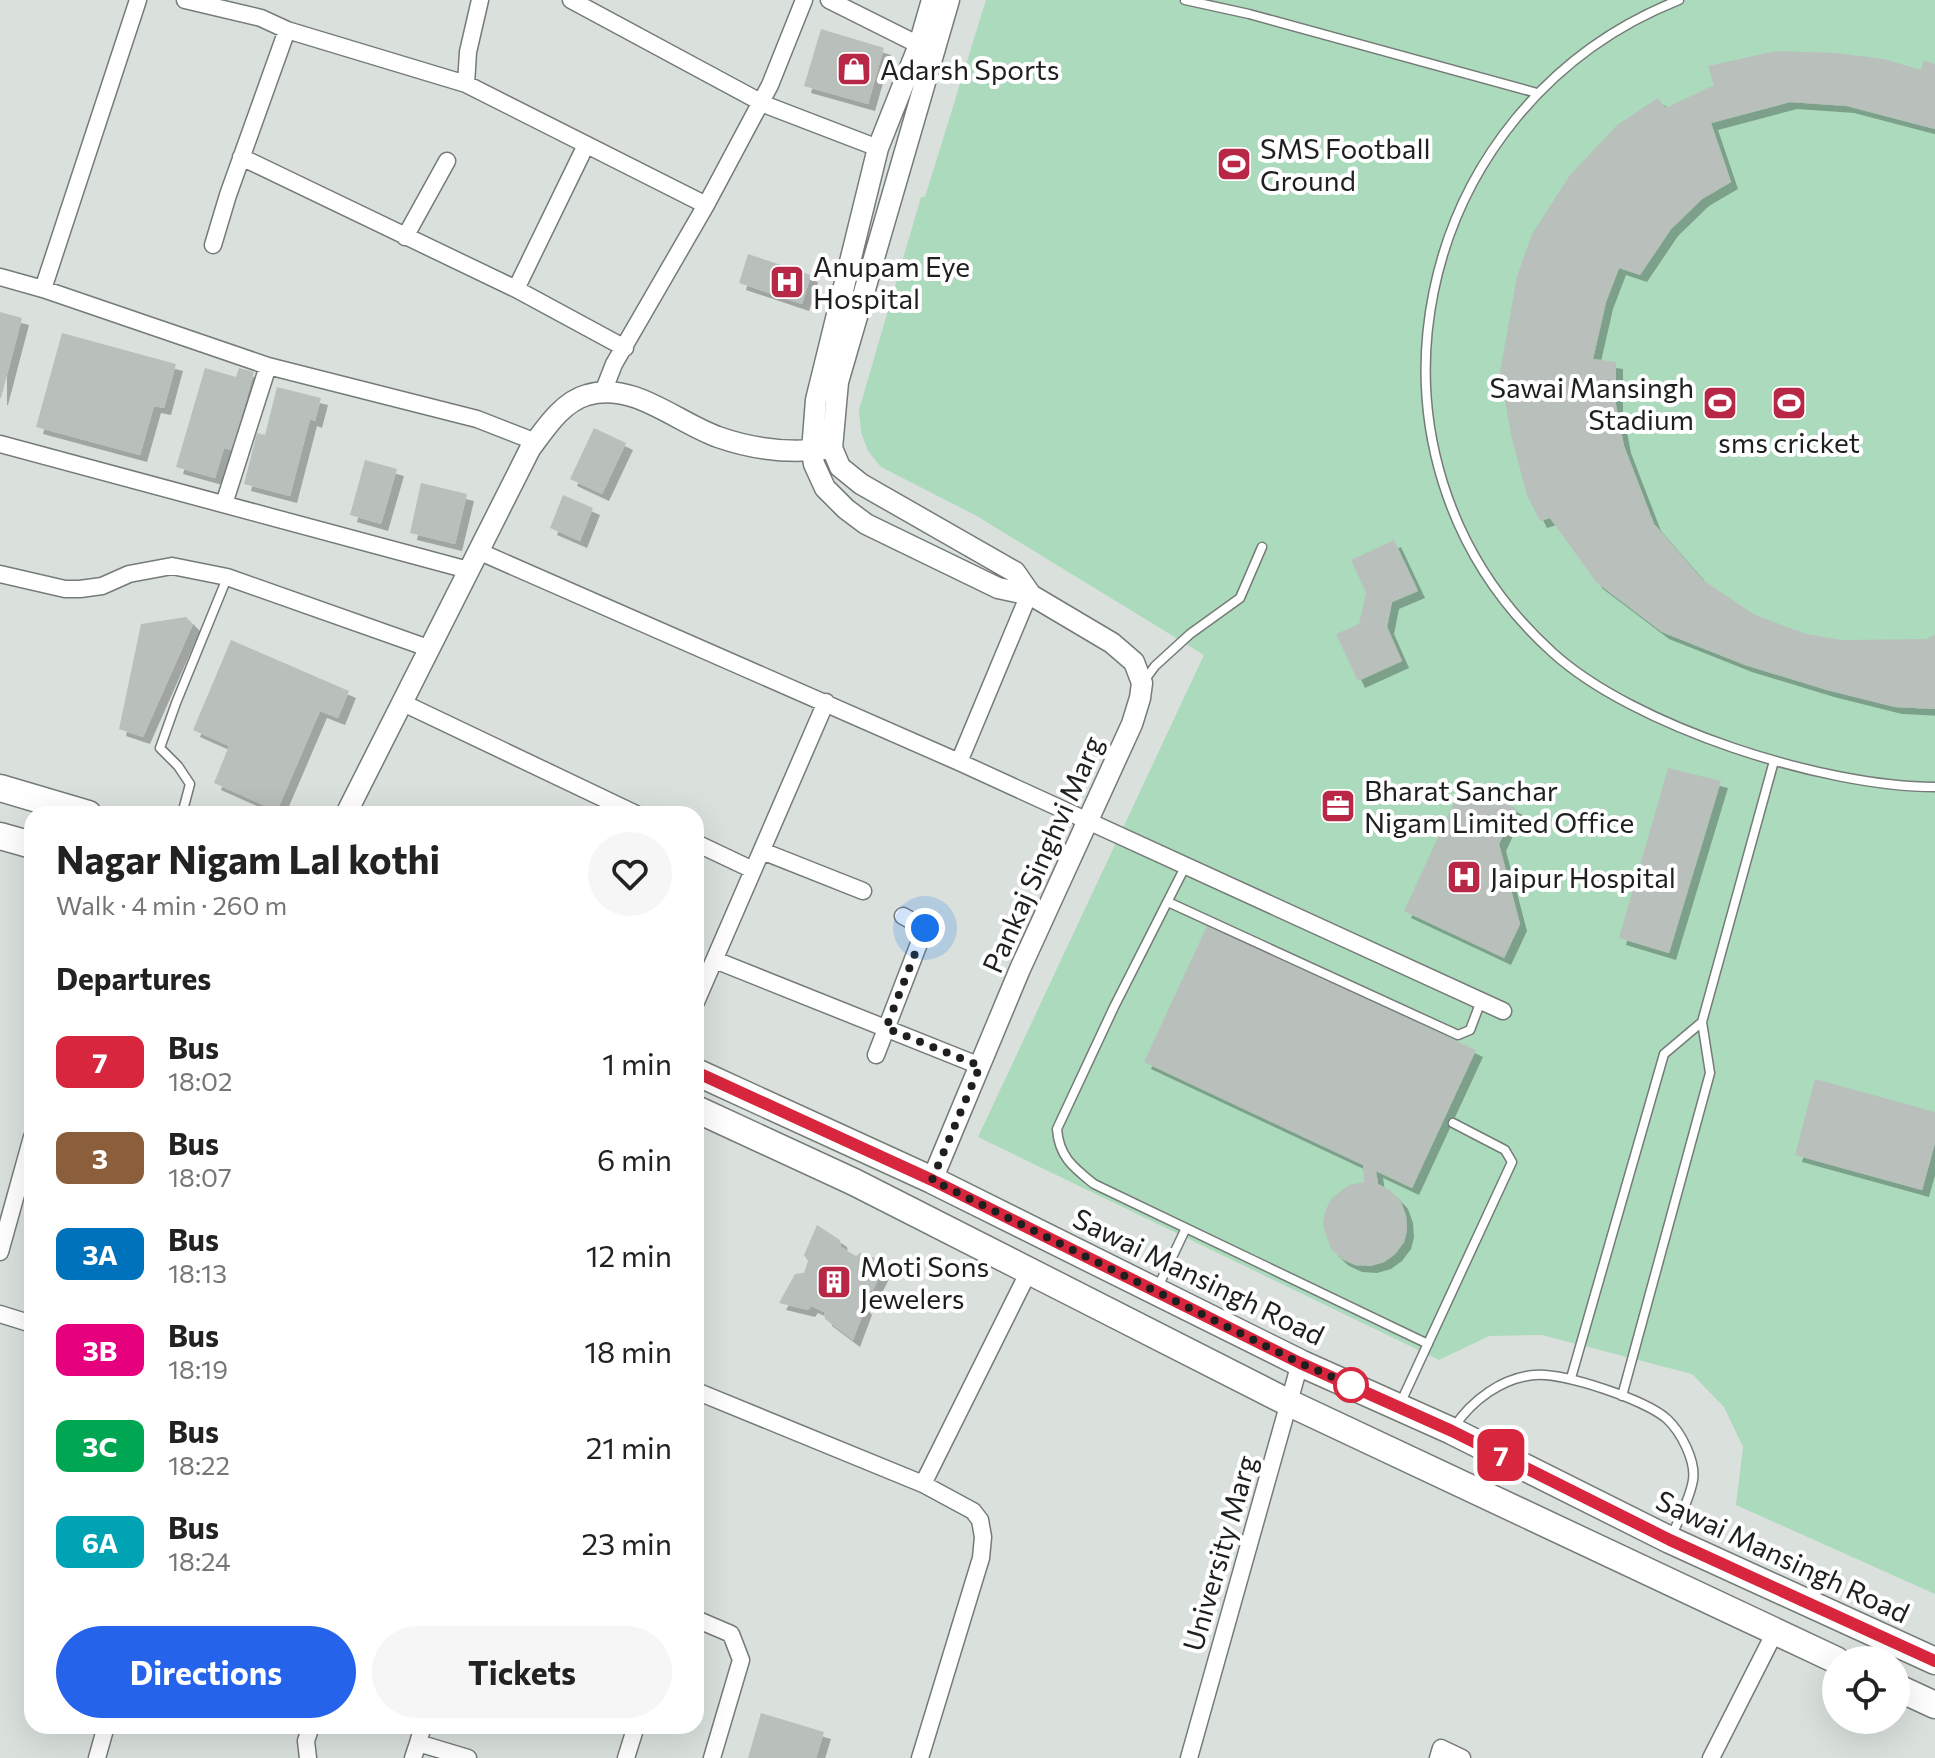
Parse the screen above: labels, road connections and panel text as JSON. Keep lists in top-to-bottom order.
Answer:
{
  "streets": {
    "main road": ["Sawai Mansingh Road"],
    "street": ["Pankaj Singhvi Marg", "University Marg"]
  },
  "crossings": [
    ["Pankaj Singhvi Marg", "Sawai Mansingh Road"],
    ["Sawai Mansingh Road", "University Marg"]
  ],
  "places": {
    "shop": ["Adarsh Sports"],
    "sports": ["SMS Football Ground", "Sawai Mansingh Stadium", "sms cricket"],
    "hospital": ["Anupam Eye Hospital", "Jaipur Hospital"],
    "office": ["Bharat Sanchar Nigam Limited Office"],
    "building": ["Moti Sons Jewelers"]
  },
  "lines": ["bus line 7"],
  "page": {
    "on_map": "7",
    "heading": [
      ["Nagar Nigam Lal kothi", "Walk · 4 min · 260 m"],
      "Departures"
    ],
    "list": [
      {
        "mark": "7",
        "name": "Bus",
        "note": "18:02",
        "value": "1 min"
      },
      {
        "mark": "3",
        "name": "Bus",
        "note": "18:07",
        "value": "6 min"
      },
      {
        "mark": "3A",
        "name": "Bus",
        "note": "18:13",
        "value": "12 min"
      },
      {
        "mark": "3B",
        "name": "Bus",
        "note": "18:19",
        "value": "18 min"
      },
      {
        "mark": "3C",
        "name": "Bus",
        "note": "18:22",
        "value": "21 min"
      },
      {
        "mark": "6A",
        "name": "Bus",
        "note": "18:24",
        "value": "23 min"
      }
    ],
    "buttons": ["Directions", "Tickets"]
  }
}
